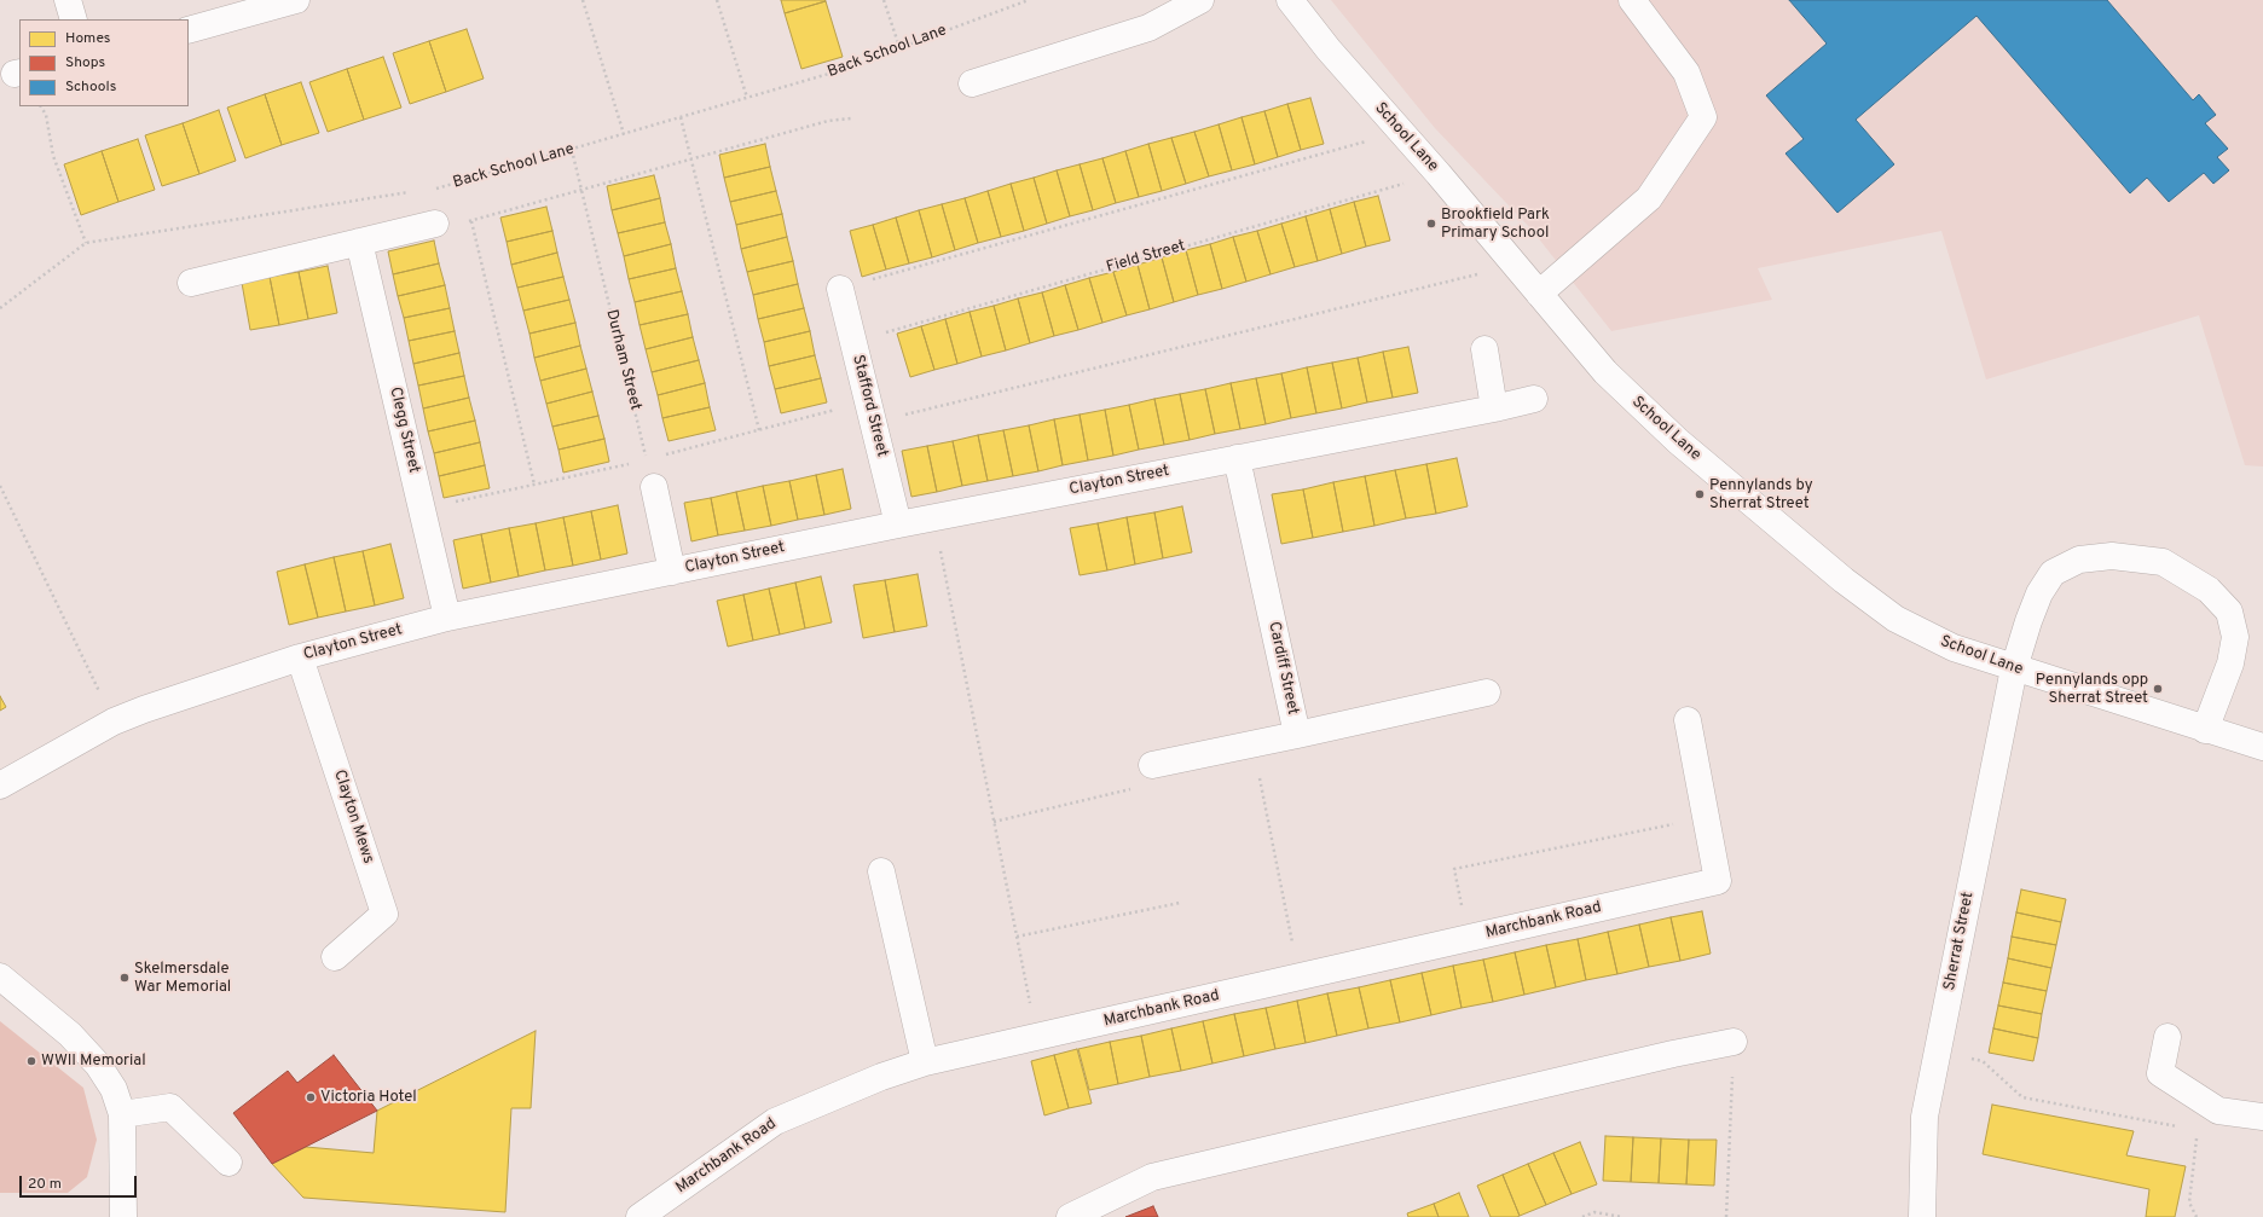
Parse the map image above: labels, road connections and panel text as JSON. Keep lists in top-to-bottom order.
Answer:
{
  "streets": {
    "street": [
      "School Lane",
      "Stafford Street",
      "Clegg Street",
      "Clayton Street",
      "Cardiff Street",
      "Clayton Mews",
      "Marchbank Road",
      "Sherrat Street"
    ],
    "path": ["Back School Lane", "Field Street", "Durham Street"]
  },
  "crossings": [
    ["Back School Lane", "Durham Street"],
    ["School Lane", "Field Street"],
    ["School Lane", "Sherrat Street"],
    ["Field Street", "Stafford Street"],
    ["Stafford Street", "Clayton Street"],
    ["Clegg Street", "Clayton Street"],
    ["Clayton Street", "Cardiff Street"],
    ["Clayton Street", "Clayton Mews"]
  ],
  "places": [
    "Brookfield Park Primary School",
    "Pennylands by Sherrat Street",
    "Pennylands opp Sherrat Street",
    "Skelmersdale War Memorial",
    "WWII Memorial",
    "Victoria Hotel"
  ],
  "legend": ["Homes", "Shops", "Schools"],
  "scale_bar": "20 m"
}
